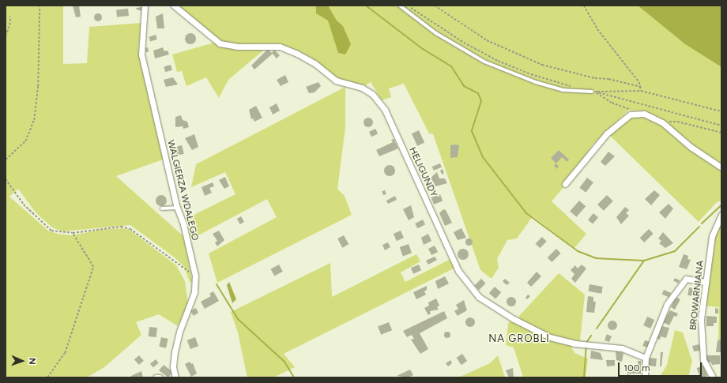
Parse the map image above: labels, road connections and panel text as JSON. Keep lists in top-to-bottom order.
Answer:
{
  "streets": {
    "street": ["HELIGUNDY", "WALGIERZA WDAŁEGO", "BROWARNIANA"]
  },
  "districts": ["NA GROBLI"],
  "scale_bar": "100 m",
  "north": "right"
}
